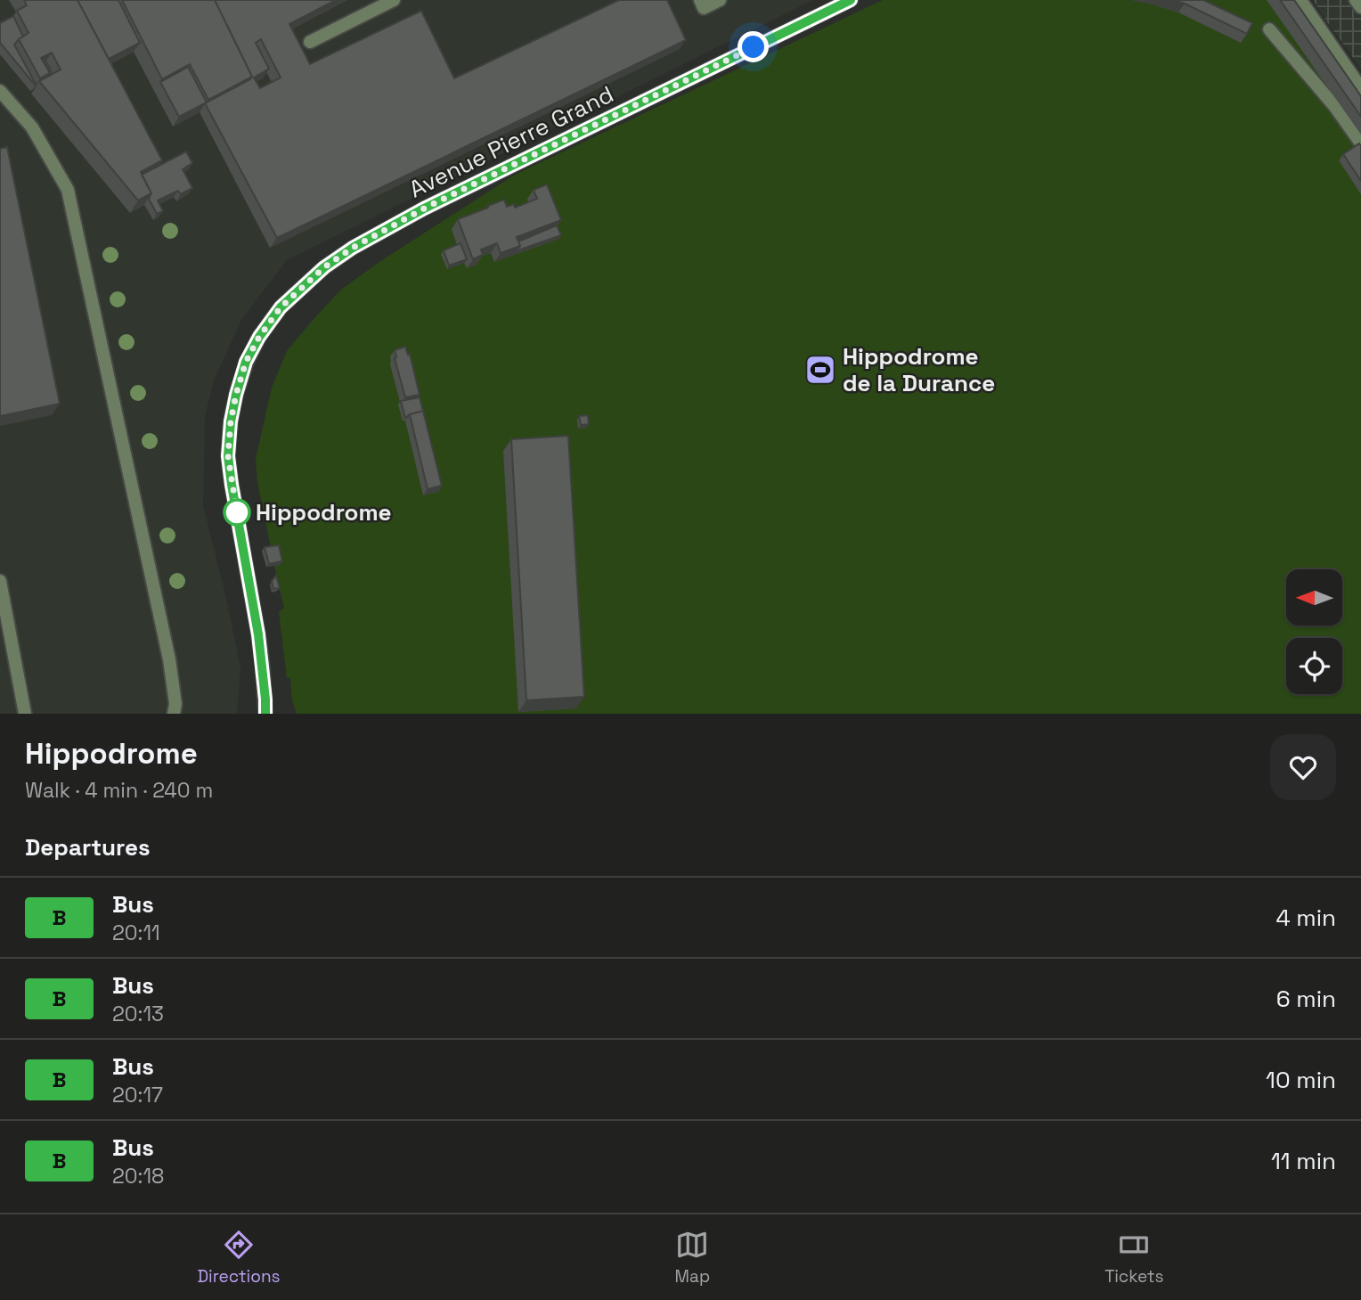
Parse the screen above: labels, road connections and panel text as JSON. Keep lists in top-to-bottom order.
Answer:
{
  "streets": {
    "street": ["Avenue Pierre Grand"]
  },
  "places": {
    "sports": ["Hippodrome de la Durance"],
    "other": ["Hippodrome"]
  },
  "lines": ["bus line B"],
  "north": "left",
  "page": {
    "heading": [
      ["Hippodrome", "Walk · 4 min · 240 m"],
      "Departures"
    ],
    "list": [
      {
        "mark": "B",
        "name": "Bus",
        "note": "20:11",
        "value": "4 min"
      },
      {
        "mark": "B",
        "name": "Bus",
        "note": "20:13",
        "value": "6 min"
      },
      {
        "mark": "B",
        "name": "Bus",
        "note": "20:17",
        "value": "10 min"
      },
      {
        "mark": "B",
        "name": "Bus",
        "note": "20:18",
        "value": "11 min"
      }
    ],
    "tabs": ["Directions", "Map", "Tickets"]
  }
}
